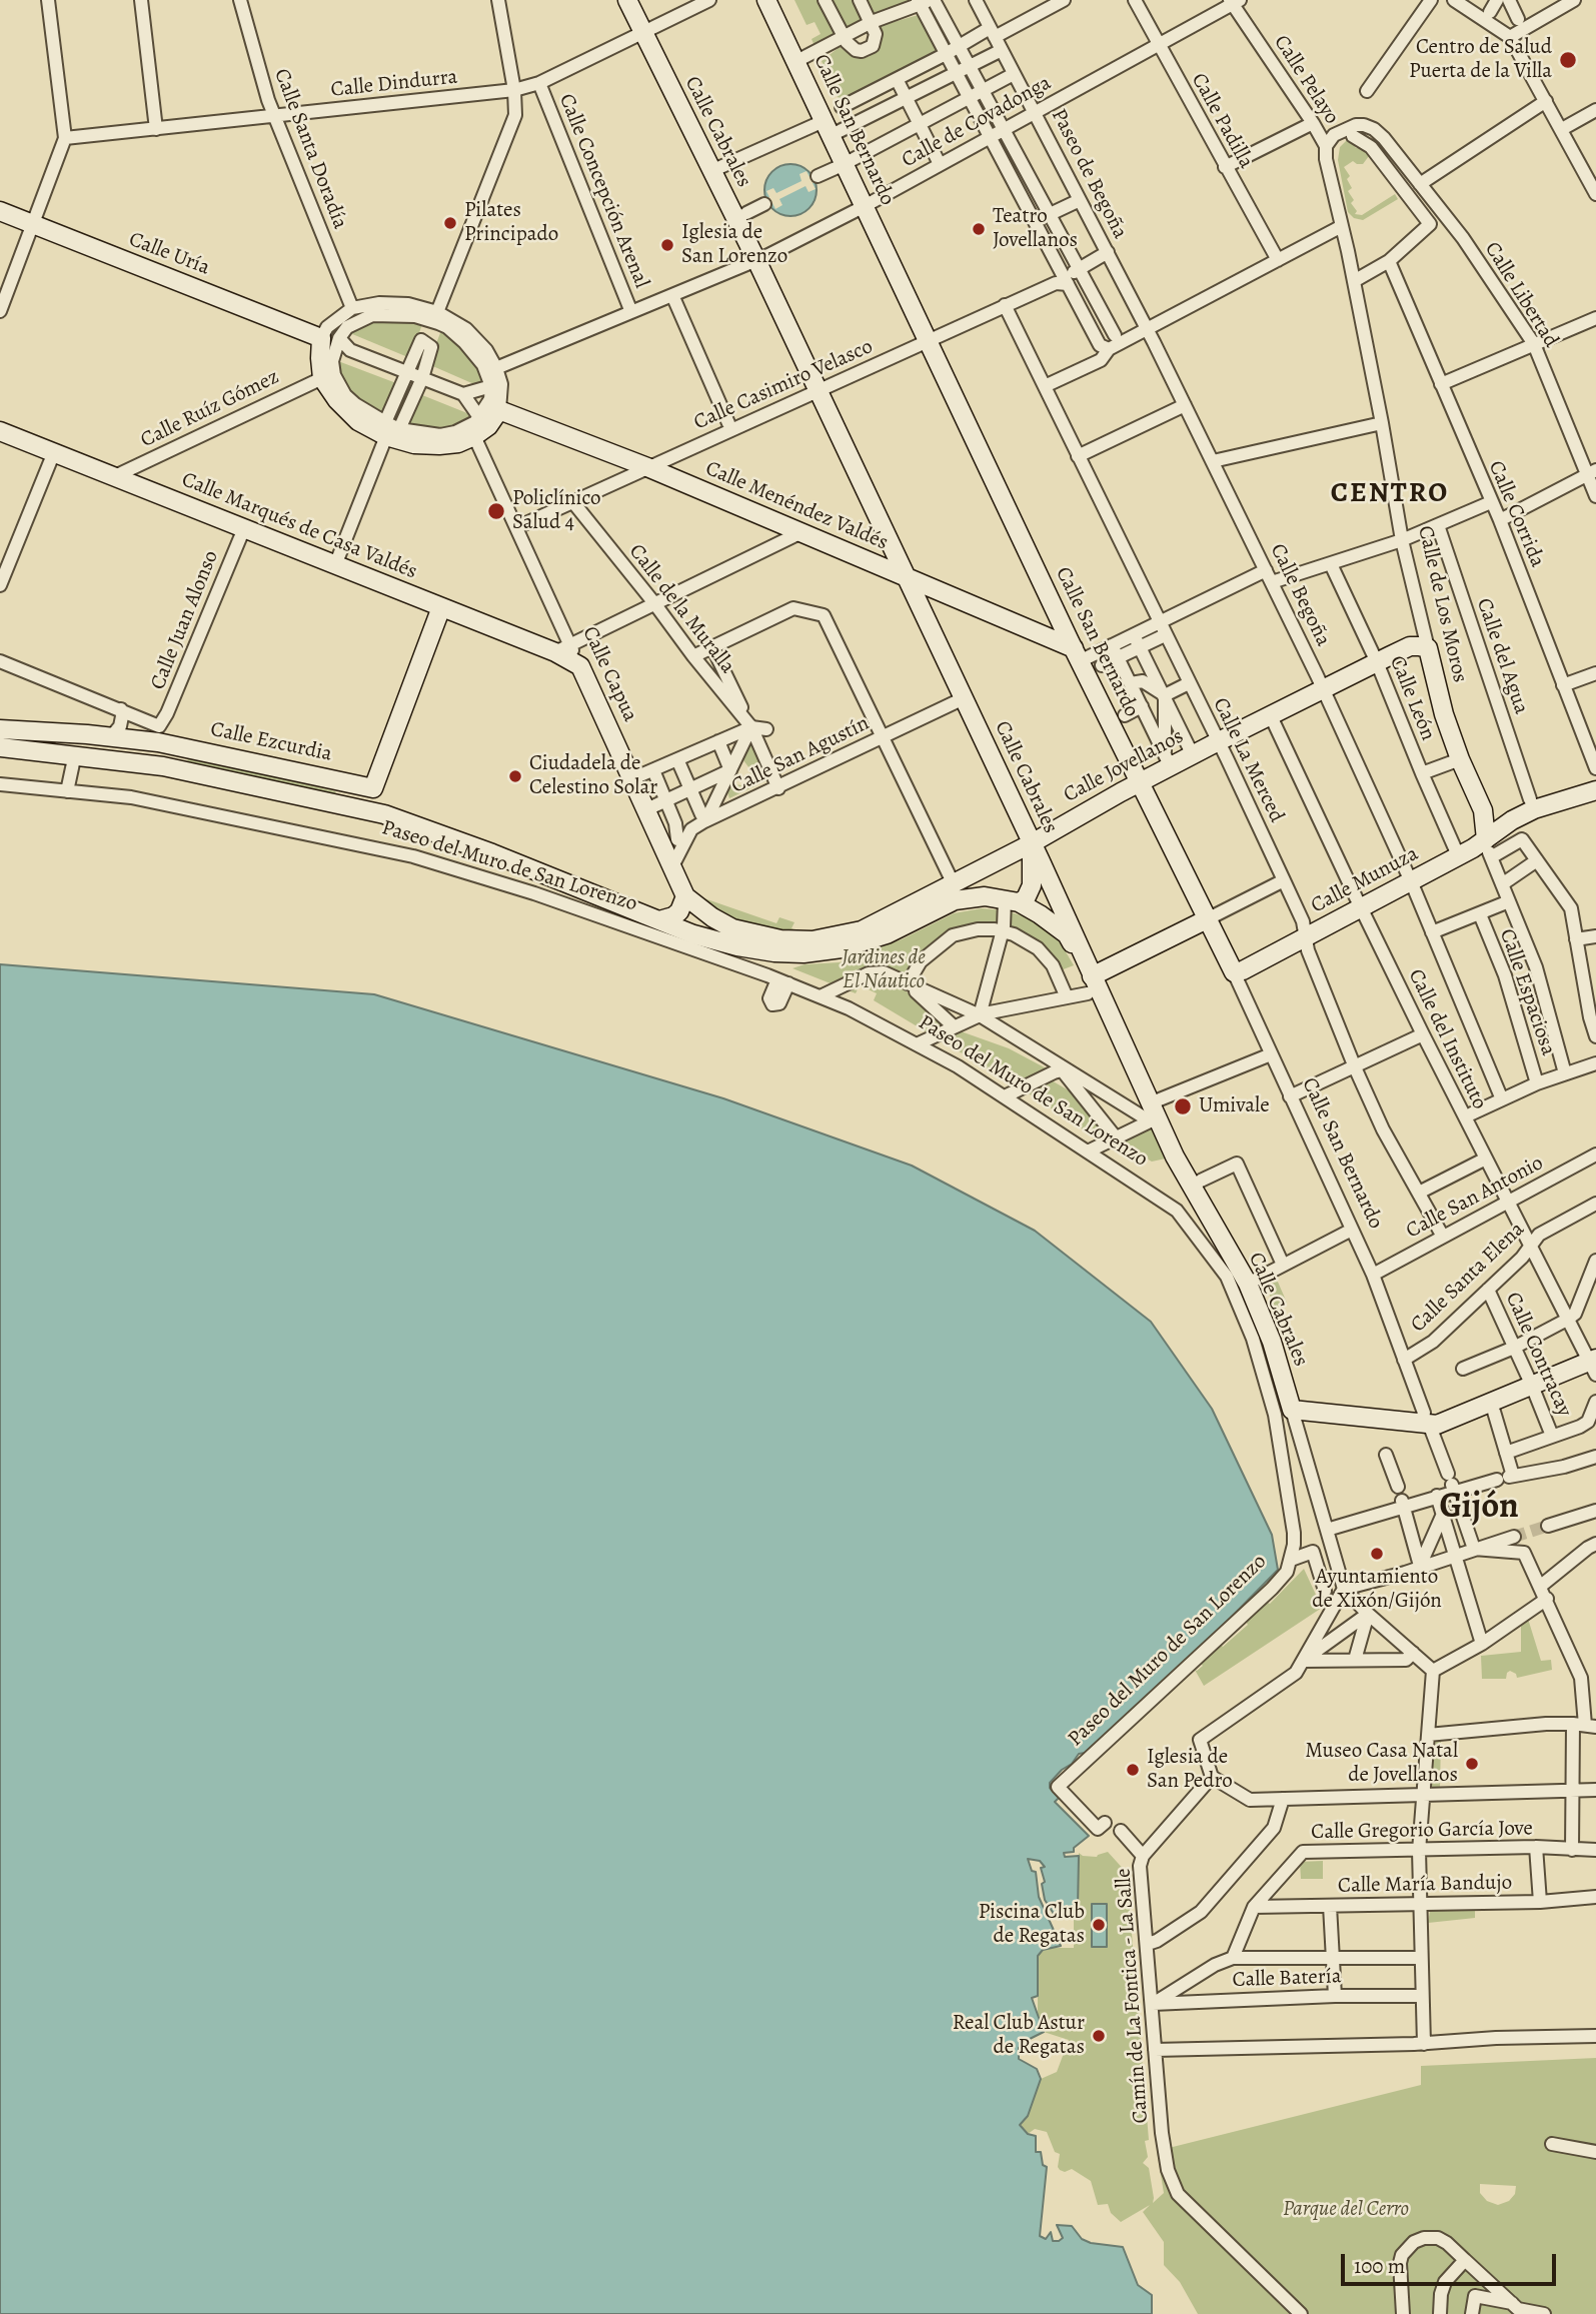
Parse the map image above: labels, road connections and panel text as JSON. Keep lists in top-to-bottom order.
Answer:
{
  "streets": {
    "street": [
      "Calle Pelayo",
      "Calle Dindurra",
      "Calle Padilla",
      "Calle de Covadonga",
      "Calle San Bernardo",
      "Calle Cabrales",
      "Calle Santa Doradía",
      "Paseo de Begoña",
      "Calle Concepción Arenal",
      "Calle Uría",
      "Calle Libertad",
      "Calle Casimiro Velasco",
      "Calle Ruíz Gómez",
      "Calle Menéndez Valdés",
      "Calle Corrida",
      "Calle Marqués de Casa Valdés",
      "Calle Begoña",
      "Calle de Los Moros",
      "Calle de la Muralla",
      "Calle Juan Alonso",
      "Calle del Agua",
      "Calle Capua",
      "Calle León",
      "Calle Ezcurdia",
      "Calle San Agustín",
      "Calle La Merced",
      "Calle Jovellanos",
      "Paseo del Muro de San Lorenzo",
      "Calle Munuza",
      "Calle Espaciosa",
      "Calle del Instituto",
      "Calle San Antonio",
      "Calle Santa Elena",
      "Calle Contracay",
      "Calle Gregorio García Jove",
      "Calle María Bandujo",
      "Calle Batería",
      "Camín de La Fontica - La Salle"
    ]
  },
  "crossings": [
    ["Calle Pelayo", "Calle de Covadonga"],
    ["Calle Pelayo", "Calle Libertad"],
    ["Calle Pelayo", "Calle de Los Moros"],
    ["Calle Dindurra", "Calle Cabrales"],
    ["Calle Dindurra", "Calle Santa Doradía"],
    ["Calle Dindurra", "Calle Concepción Arenal"],
    ["Calle Padilla", "Calle de Covadonga"],
    ["Calle de Covadonga", "Calle San Bernardo"],
    ["Calle de Covadonga", "Calle Cabrales"],
    ["Calle de Covadonga", "Paseo de Begoña"],
    ["Calle de Covadonga", "Calle Concepción Arenal"],
    ["Calle San Bernardo", "Calle Casimiro Velasco"],
    ["Calle San Bernardo", "Calle Menéndez Valdés"],
    ["Calle San Bernardo", "Calle Jovellanos"],
    ["Calle San Bernardo", "Calle Munuza"],
    ["Calle San Bernardo", "Calle San Antonio"],
    ["Calle San Bernardo", "Calle Santa Elena"],
    ["Calle Cabrales", "Calle Casimiro Velasco"],
    ["Calle Cabrales", "Calle Menéndez Valdés"],
    ["Calle Cabrales", "Calle San Agustín"],
    ["Calle Cabrales", "Calle Jovellanos"],
    ["Paseo de Begoña", "Calle Casimiro Velasco"],
    ["Paseo de Begoña", "Calle Begoña"],
    ["Calle Libertad", "Calle de Los Moros"],
    ["Calle Casimiro Velasco", "Calle Menéndez Valdés"],
    ["Calle Casimiro Velasco", "Calle de la Muralla"],
    ["Calle Casimiro Velasco", "Calle Capua"],
    ["Calle Casimiro Velasco", "Calle La Merced"],
    ["Calle Ruíz Gómez", "Calle Marqués de Casa Valdés"],
    ["Calle Marqués de Casa Valdés", "Calle Juan Alonso"],
    ["Calle Marqués de Casa Valdés", "Calle Capua"],
    ["Calle Begoña", "Calle Jovellanos"],
    ["Calle Begoña", "Calle Munuza"],
    ["Calle de Los Moros", "Calle Jovellanos"],
    ["Calle de Los Moros", "Calle Munuza"],
    ["Calle Juan Alonso", "Calle Ezcurdia"],
    ["Calle Capua", "Calle San Agustín"],
    ["Calle Capua", "Calle Jovellanos"],
    ["Calle León", "Calle Jovellanos"],
    ["Calle La Merced", "Calle Jovellanos"],
    ["Calle La Merced", "Calle Munuza"],
    ["Calle La Merced", "Calle San Antonio"],
    ["Calle Jovellanos", "Calle del Instituto"],
    ["Calle Munuza", "Calle del Instituto"],
    ["Calle del Instituto", "Calle San Antonio"],
    ["Calle del Instituto", "Calle Santa Elena"],
    ["Calle Santa Elena", "Calle Contracay"],
    ["Calle Gregorio García Jove", "Calle María Bandujo"],
    ["Calle Batería", "Camín de La Fontica - La Salle"]
  ],
  "districts": ["CENTRO", "Gijón"],
  "parks": ["Jardines de El Náutico", "Parque del Cerro"],
  "places": [
    "Centro de Salud Puerta de la Villa",
    "Pilates Principado",
    "Teatro Jovellanos",
    "Iglesia de San Lorenzo",
    "Policlínico Salud 4",
    "Ciudadela de Celestino Solar",
    "Umivale",
    "Ayuntamiento de Xixón/Gijón",
    "Museo Casa Natal de Jovellanos",
    "Iglesia de San Pedro",
    "Piscina Club de Regatas",
    "Real Club Astur de Regatas"
  ],
  "scale_bar": "100 m"
}
